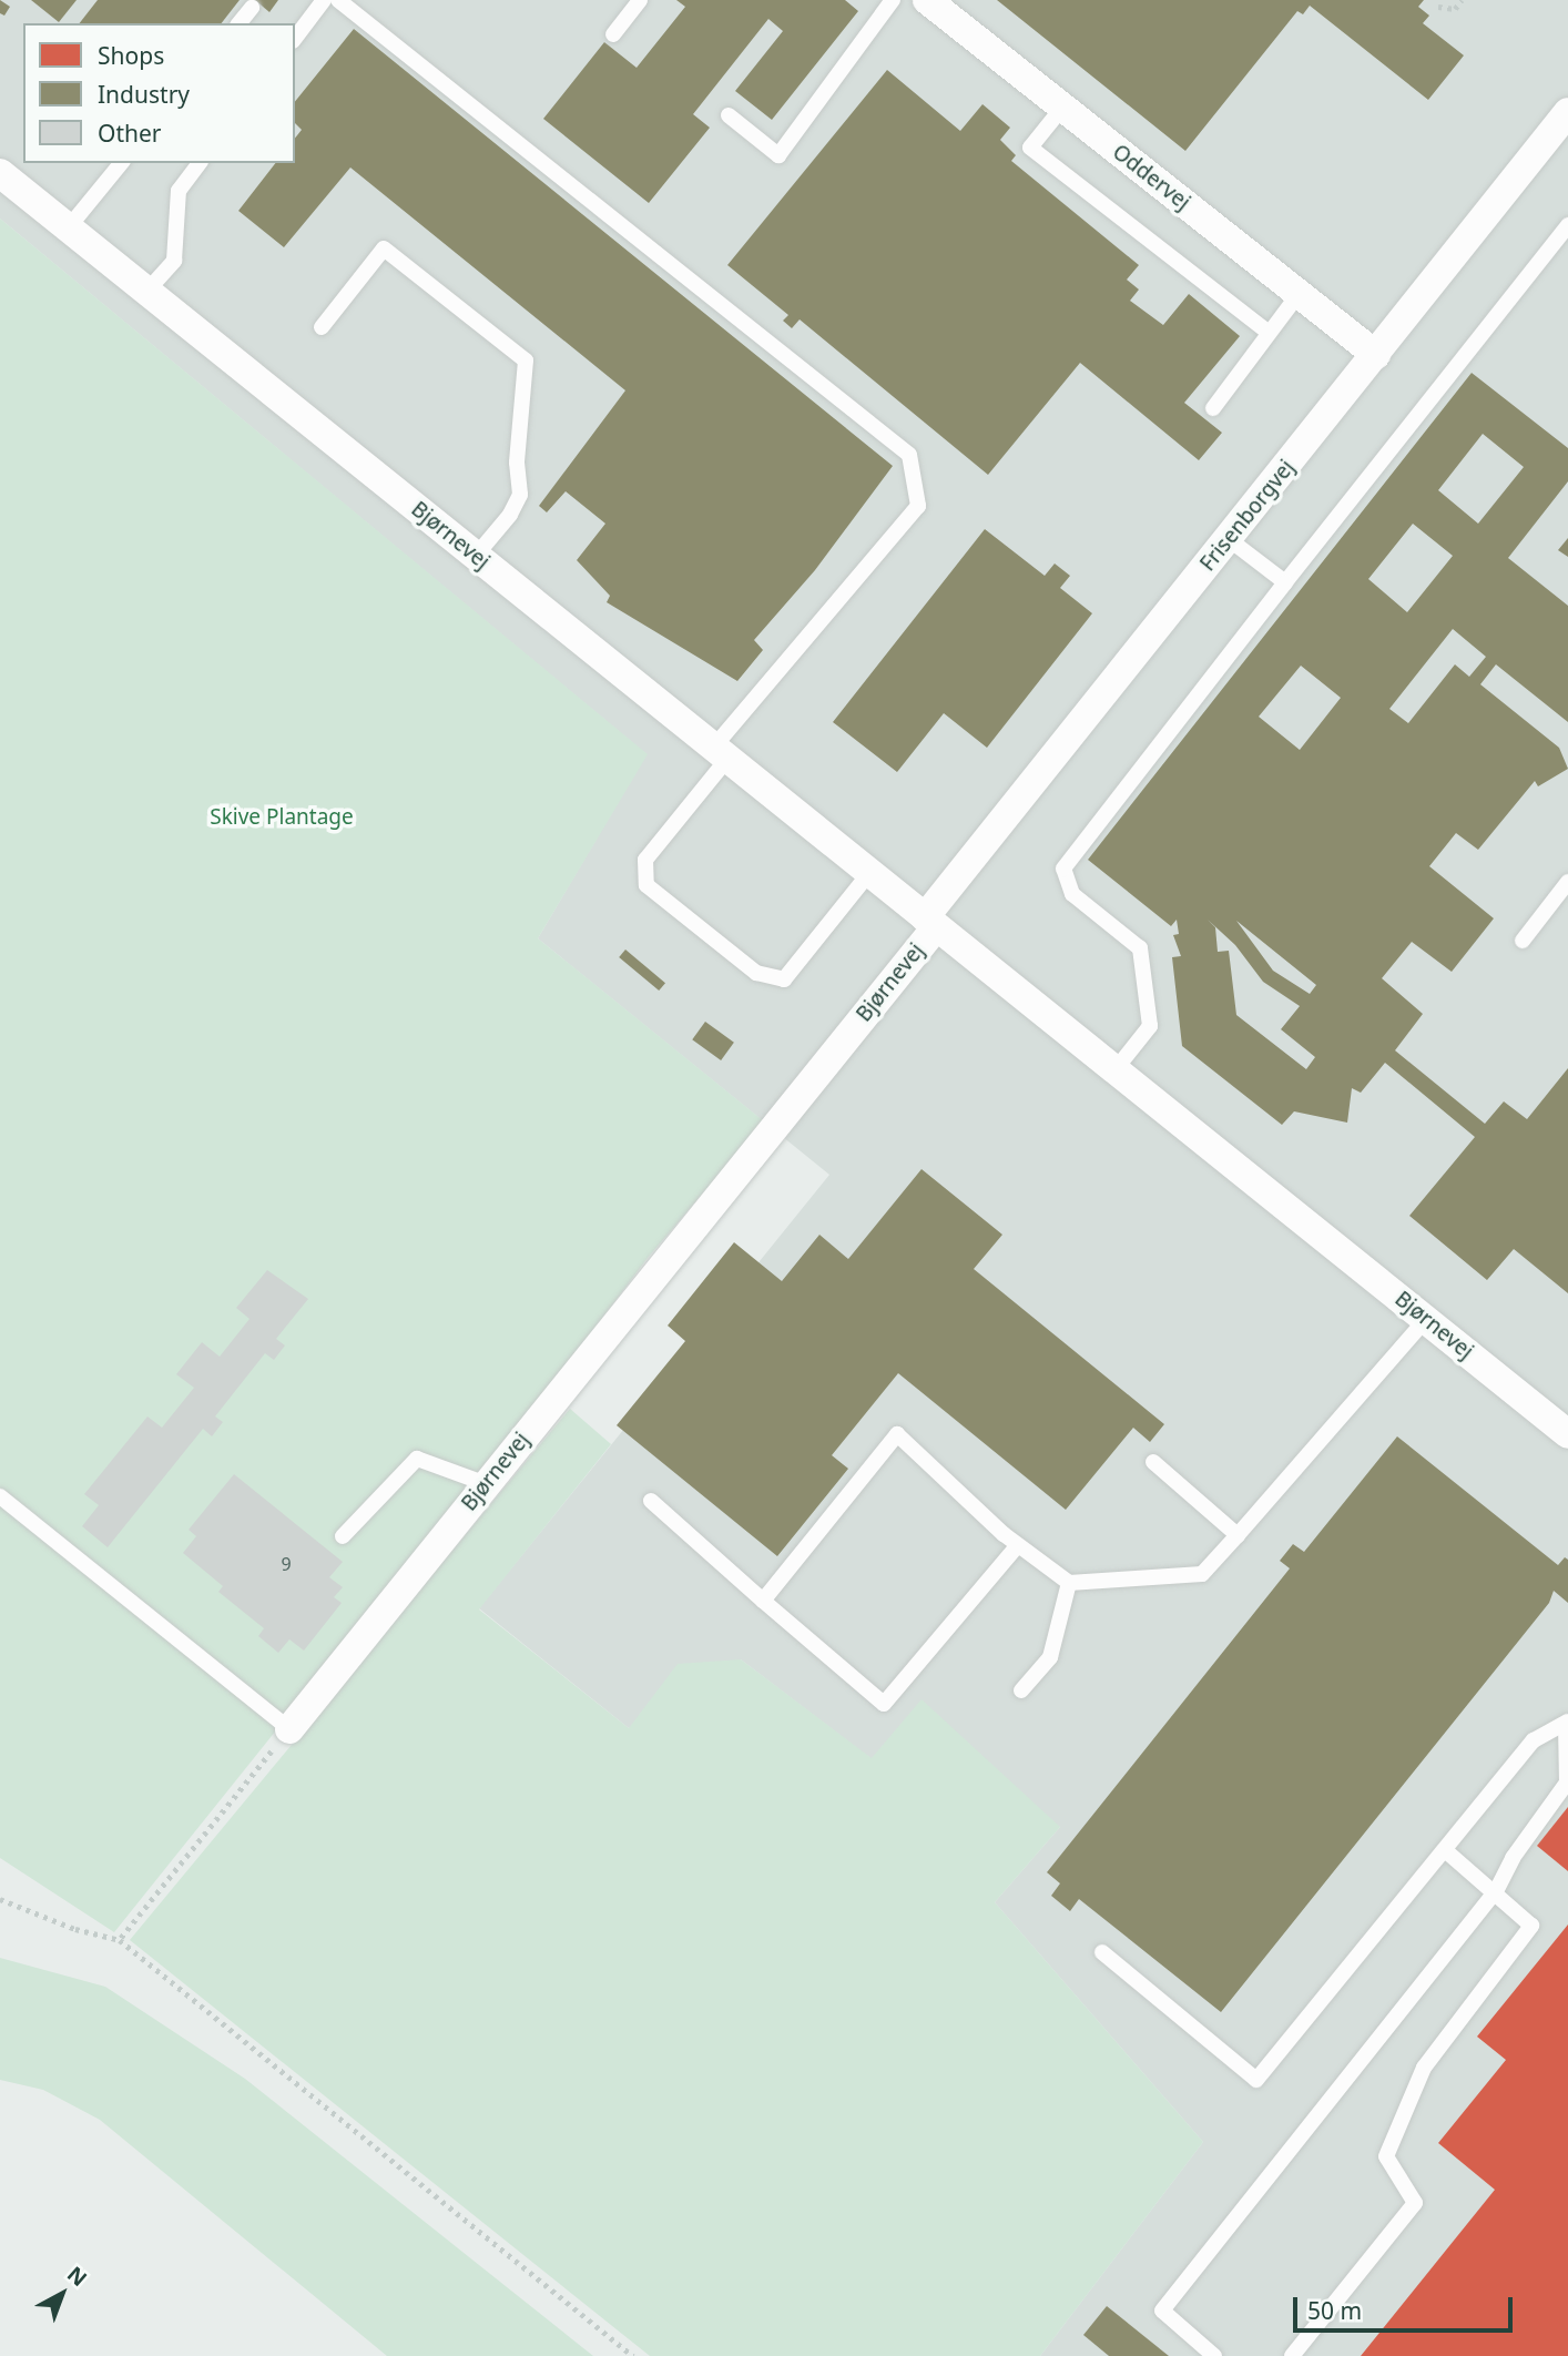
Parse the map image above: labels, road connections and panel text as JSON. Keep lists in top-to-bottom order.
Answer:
{
  "streets": {
    "street": ["Oddervej", "Frisenborgvej", "Bjørnevej"]
  },
  "crossings": [
    ["Oddervej", "Frisenborgvej"],
    ["Frisenborgvej", "Bjørnevej"]
  ],
  "parks": ["Skive Plantage"],
  "house_numbers": ["9"],
  "legend": ["Shops", "Industry", "Other"],
  "scale_bar": "50 m",
  "north": "top right"
}
